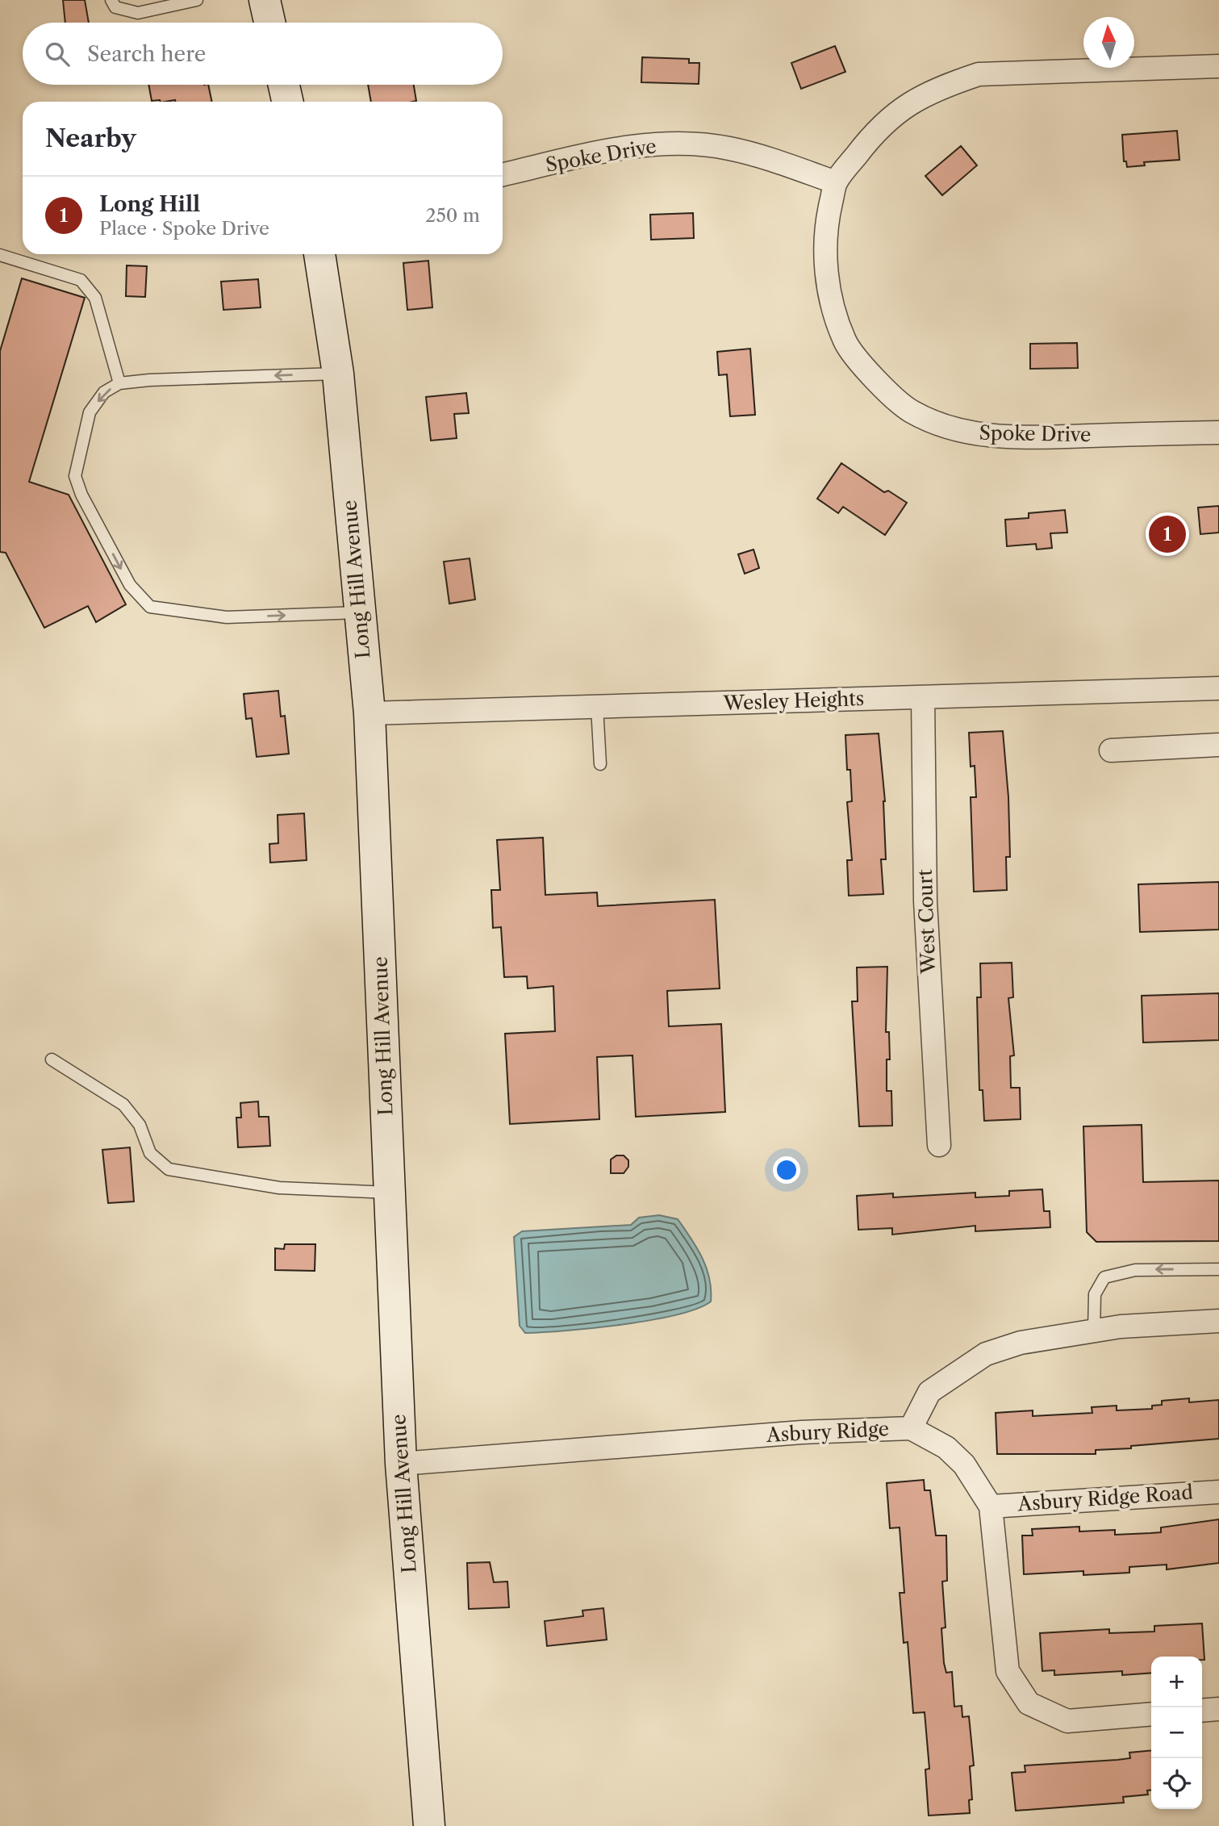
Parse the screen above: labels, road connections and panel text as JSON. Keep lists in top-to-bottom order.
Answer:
{
  "streets": {
    "street": [
      "Spoke Drive",
      "Long Hill Avenue",
      "Wesley Heights",
      "West Court",
      "Asbury Ridge",
      "Asbury Ridge Road"
    ]
  },
  "crossings": [
    ["Long Hill Avenue", "Wesley Heights"],
    ["Long Hill Avenue", "Asbury Ridge"],
    ["Wesley Heights", "West Court"],
    ["Asbury Ridge", "Asbury Ridge Road"]
  ],
  "north": "top",
  "page": {
    "search": "Search here",
    "heading": "Nearby",
    "list": [
      {
        "mark": "1",
        "name": "Long Hill",
        "note": "Place · Spoke Drive",
        "value": "250 m"
      }
    ],
    "pins": "1",
    "map_buttons": ["+", "−"]
  }
}
